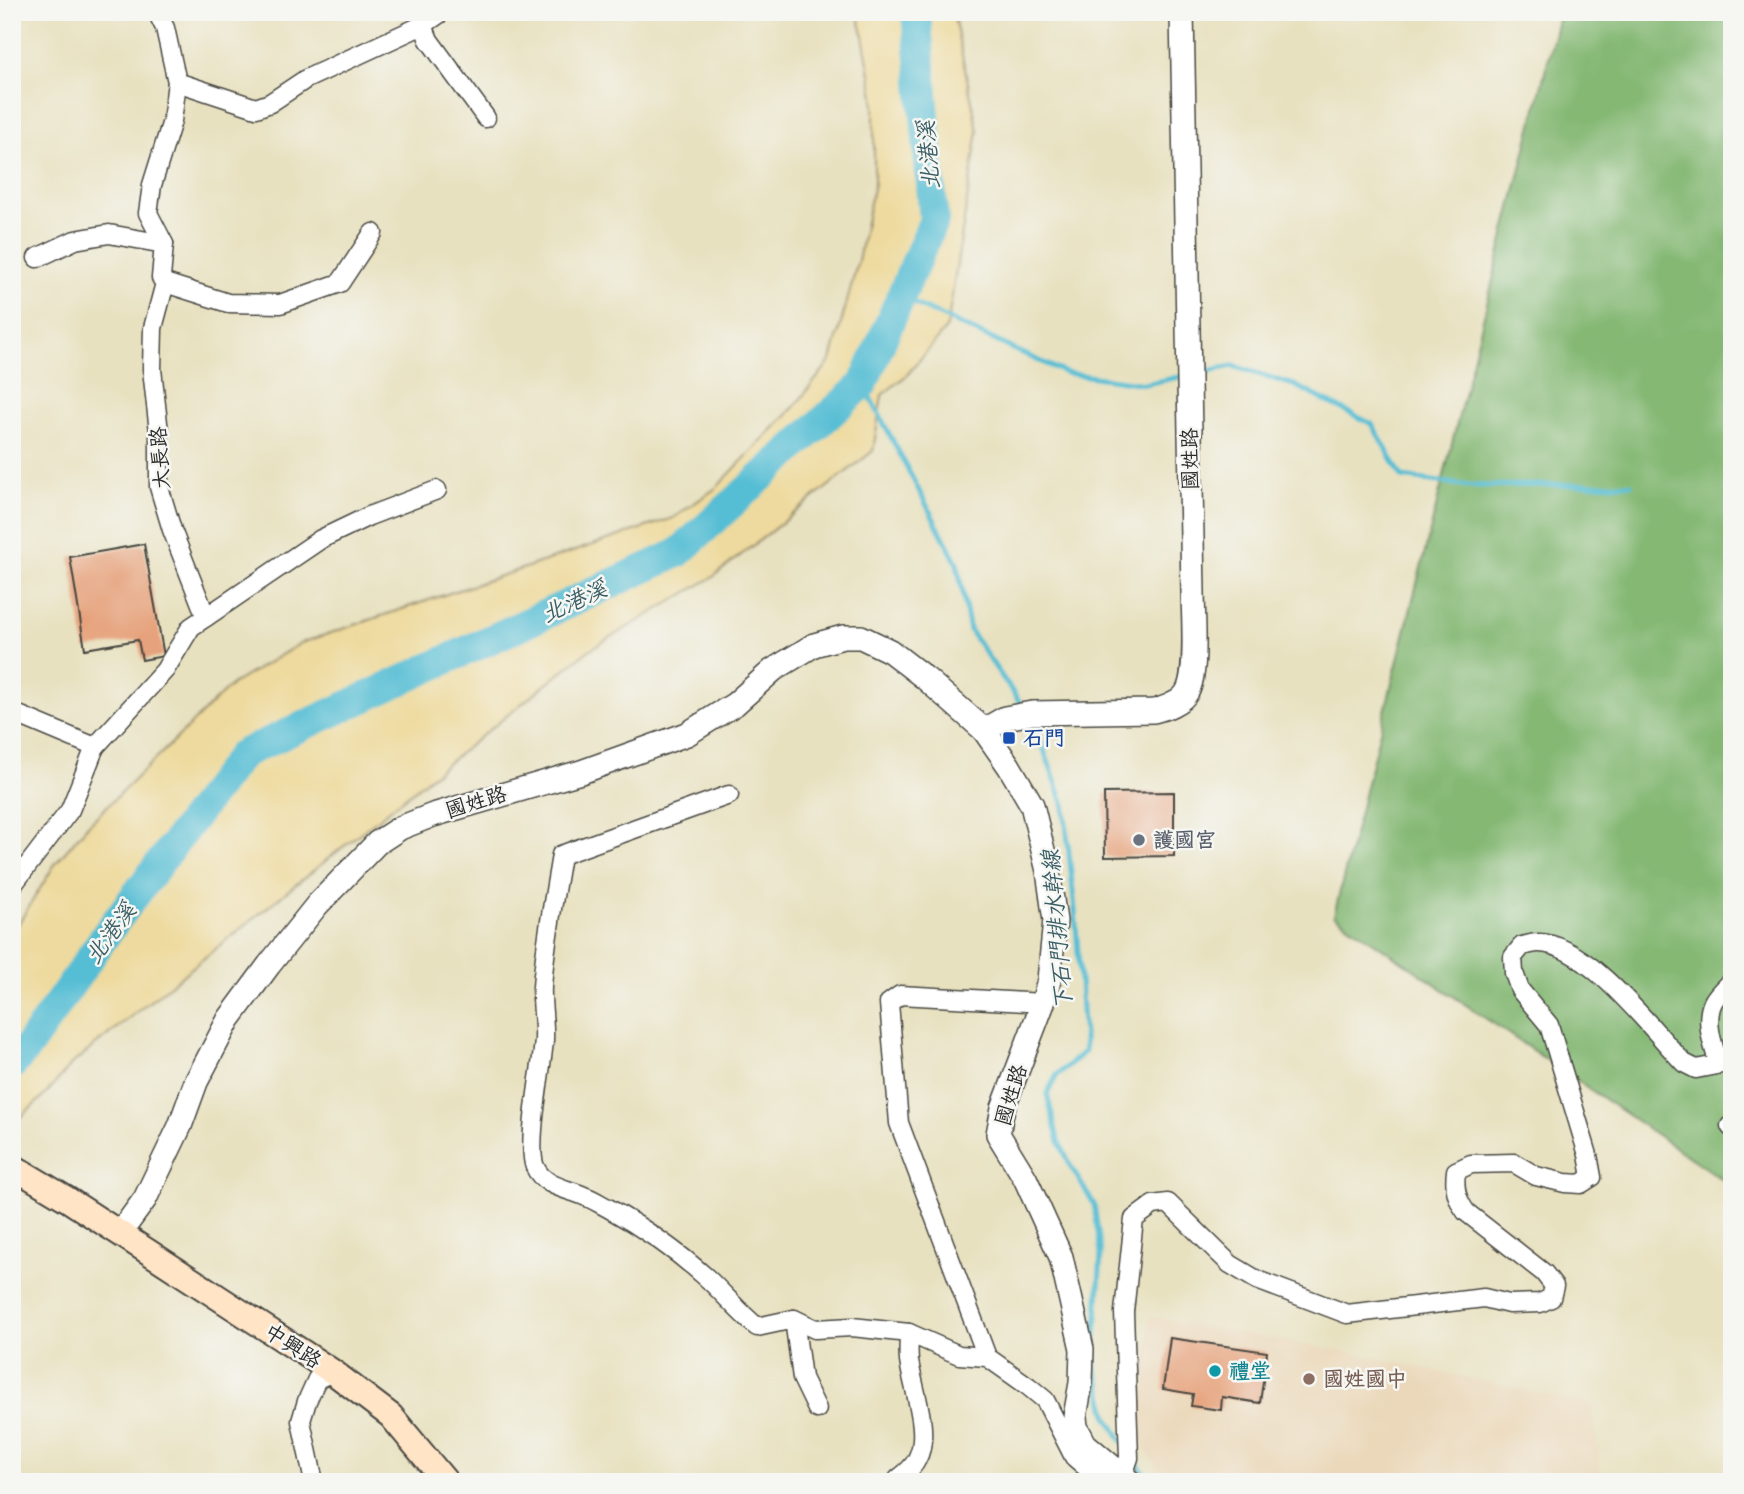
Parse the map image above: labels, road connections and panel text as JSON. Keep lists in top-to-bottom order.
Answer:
{
  "streets": {
    "main road": ["中興路"],
    "street": ["大長路", "國姓路"]
  },
  "crossings": [
    ["國姓路", "中興路"]
  ],
  "water": ["北港溪", "下石門排水幹線"],
  "places": {
    "transit": ["石門"],
    "other": ["護國宮", "禮堂", "國姓國中"]
  }
}
